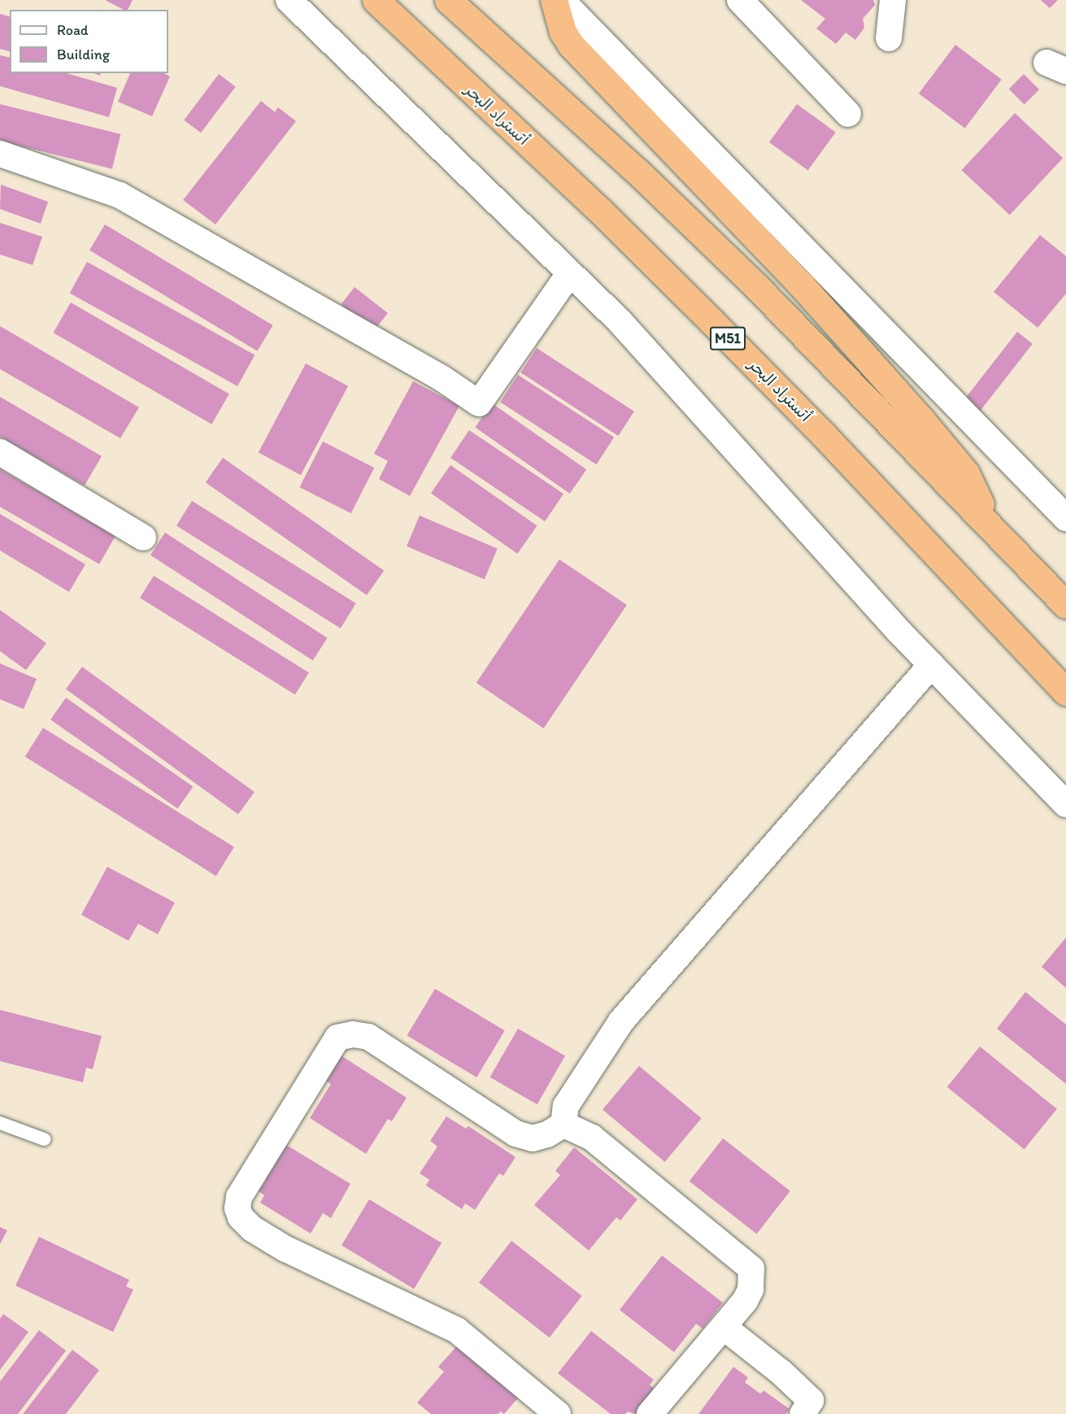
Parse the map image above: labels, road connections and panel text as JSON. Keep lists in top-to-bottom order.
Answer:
{
  "streets": {
    "highway": ["أتستراد البحر", "M51"]
  },
  "legend": ["Road", "Building"]
}
